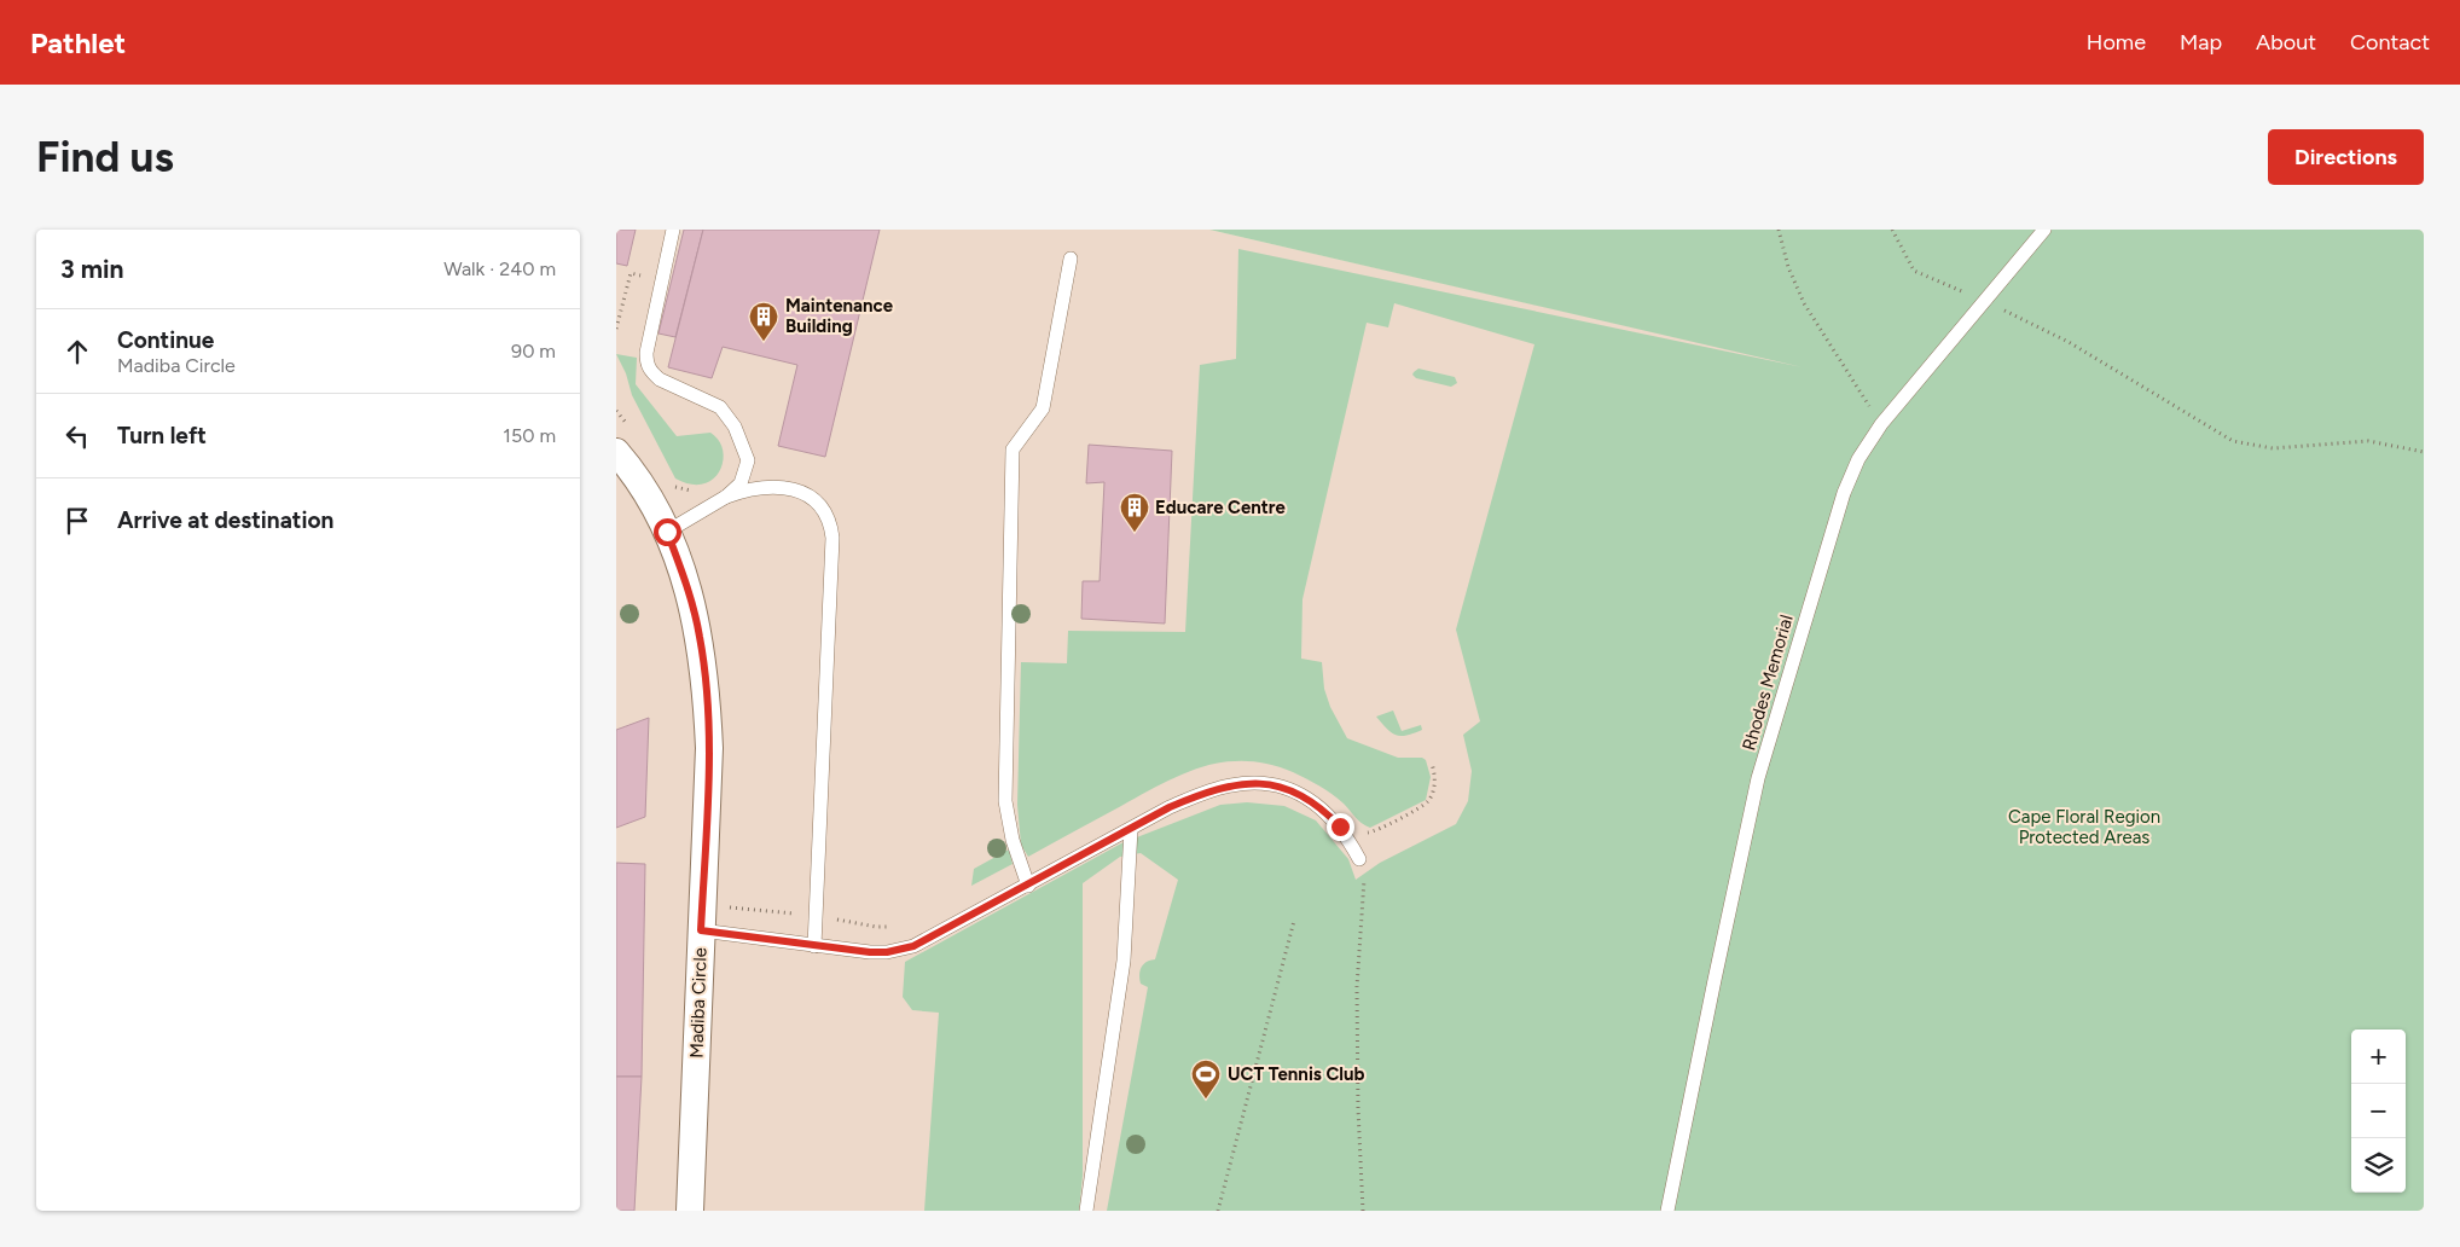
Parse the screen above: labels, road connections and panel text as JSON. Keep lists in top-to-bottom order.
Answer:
{
  "streets": {
    "street": ["Madiba Circle"],
    "lane": ["Rhodes Memorial"]
  },
  "parks": ["Cape Floral Region Protected Areas"],
  "places": {
    "building": ["Maintenance Building", "Educare Centre"],
    "sports": ["UCT Tennis Club"]
  },
  "page": {
    "header": "Pathlet",
    "nav": [
      "Home",
      "Map",
      "About",
      "Contact"
    ],
    "buttons": "Directions",
    "title": "Find us",
    "heading": ["3 min", "Walk · 240 m"],
    "list": [
      ["Continue", "Madiba Circle", "90 m"],
      ["Turn left", "150 m"],
      "Arrive at destination"
    ],
    "map_buttons": ["+", "−"]
  }
}
